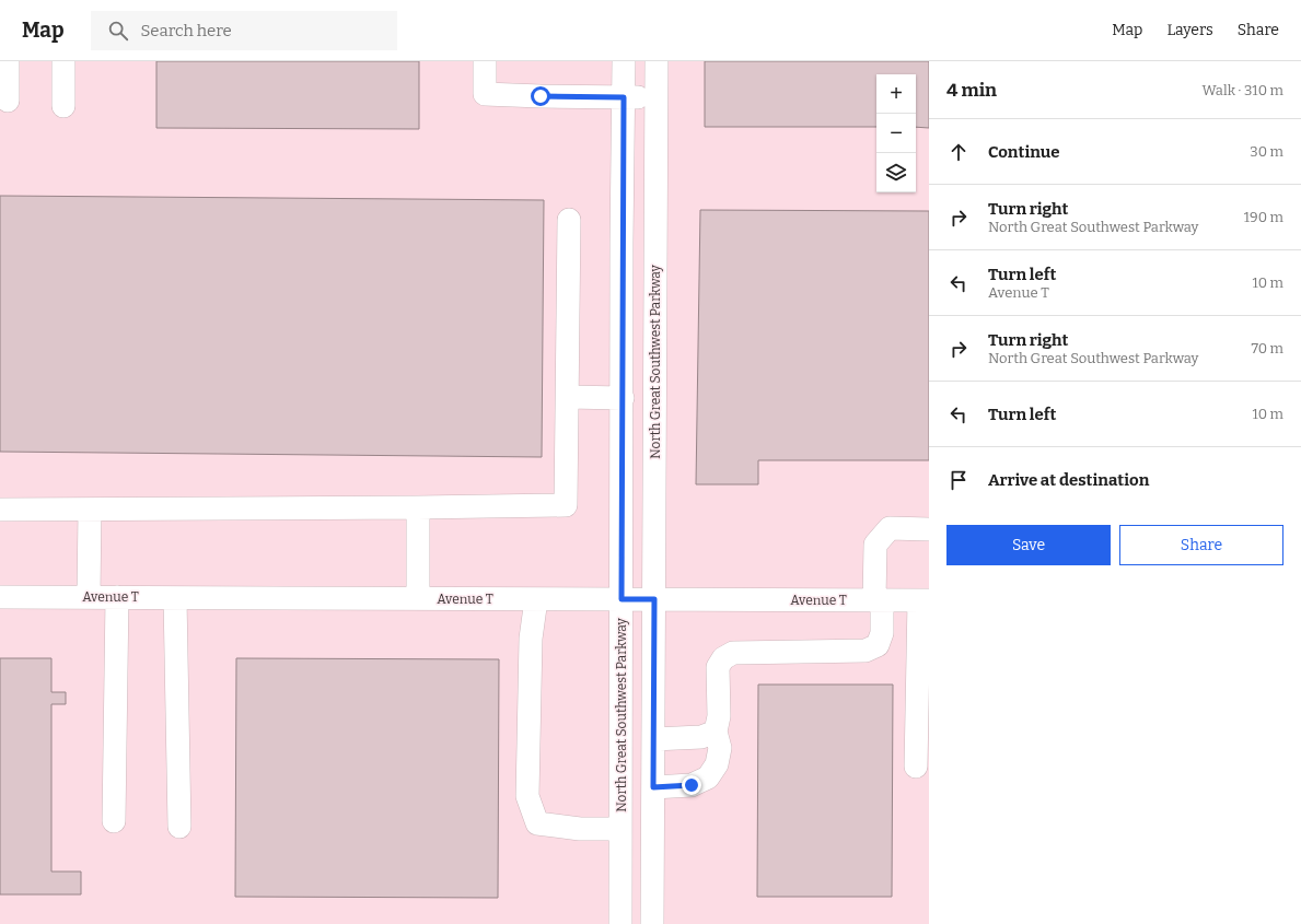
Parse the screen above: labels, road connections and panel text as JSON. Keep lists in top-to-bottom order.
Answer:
{
  "streets": {
    "street": ["North Great Southwest Parkway", "Avenue T"]
  },
  "crossings": [
    ["North Great Southwest Parkway", "Avenue T"]
  ],
  "page": {
    "header": "Map",
    "search": "Search here",
    "nav": ["Map", "Layers", "Share"],
    "heading": ["4 min", "Walk · 310 m"],
    "map_buttons": ["+", "−"],
    "list": [
      ["Continue", "30 m"],
      ["Turn right", "North Great Southwest Parkway", "190 m"],
      ["Turn left", "Avenue T", "10 m"],
      ["Turn right", "North Great Southwest Parkway", "70 m"],
      ["Turn left", "10 m"],
      "Arrive at destination"
    ],
    "buttons": ["Save", "Share"]
  }
}
